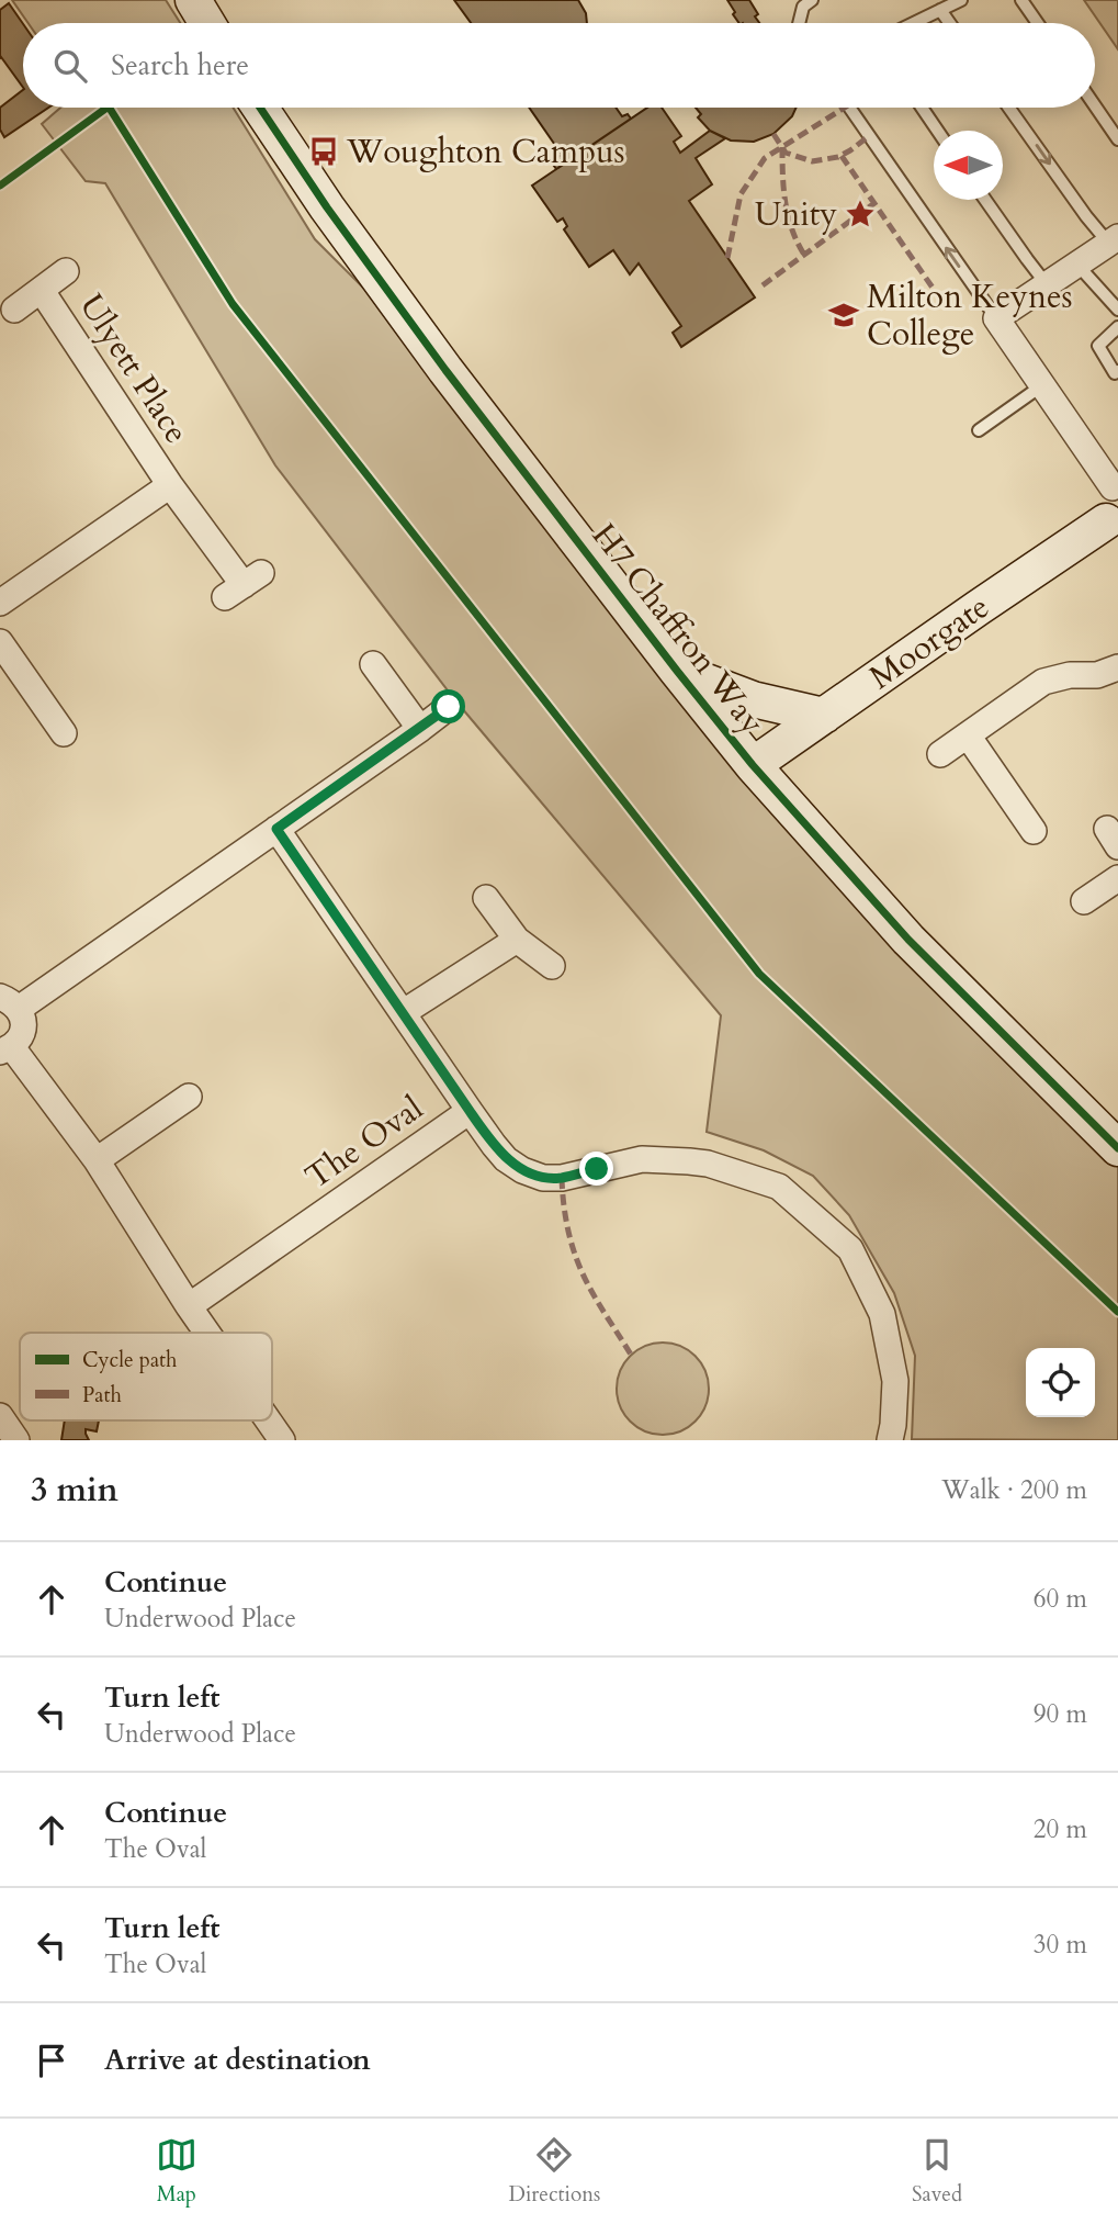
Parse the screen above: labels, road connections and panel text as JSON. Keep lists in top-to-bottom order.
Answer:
{
  "streets": {
    "street": [
      "Ulyett Place",
      "H7 Chaffron Way",
      "Moorgate",
      "The Oval"
    ]
  },
  "crossings": [
    ["H7 Chaffron Way", "Moorgate"]
  ],
  "places": {
    "bus stop": ["Woughton Campus"],
    "place": ["Unity"],
    "school or university": ["Milton Keynes College"]
  },
  "legend": ["Cycle path", "Path"],
  "north": "left",
  "page": {
    "search": "Search here",
    "heading": ["3 min", "Walk · 200 m"],
    "list": [
      ["Continue", "Underwood Place", "60 m"],
      ["Turn left", "Underwood Place", "90 m"],
      ["Continue", "The Oval", "20 m"],
      ["Turn left", "The Oval", "30 m"],
      "Arrive at destination"
    ],
    "nav": ["Map", "Directions", "Saved"]
  }
}
